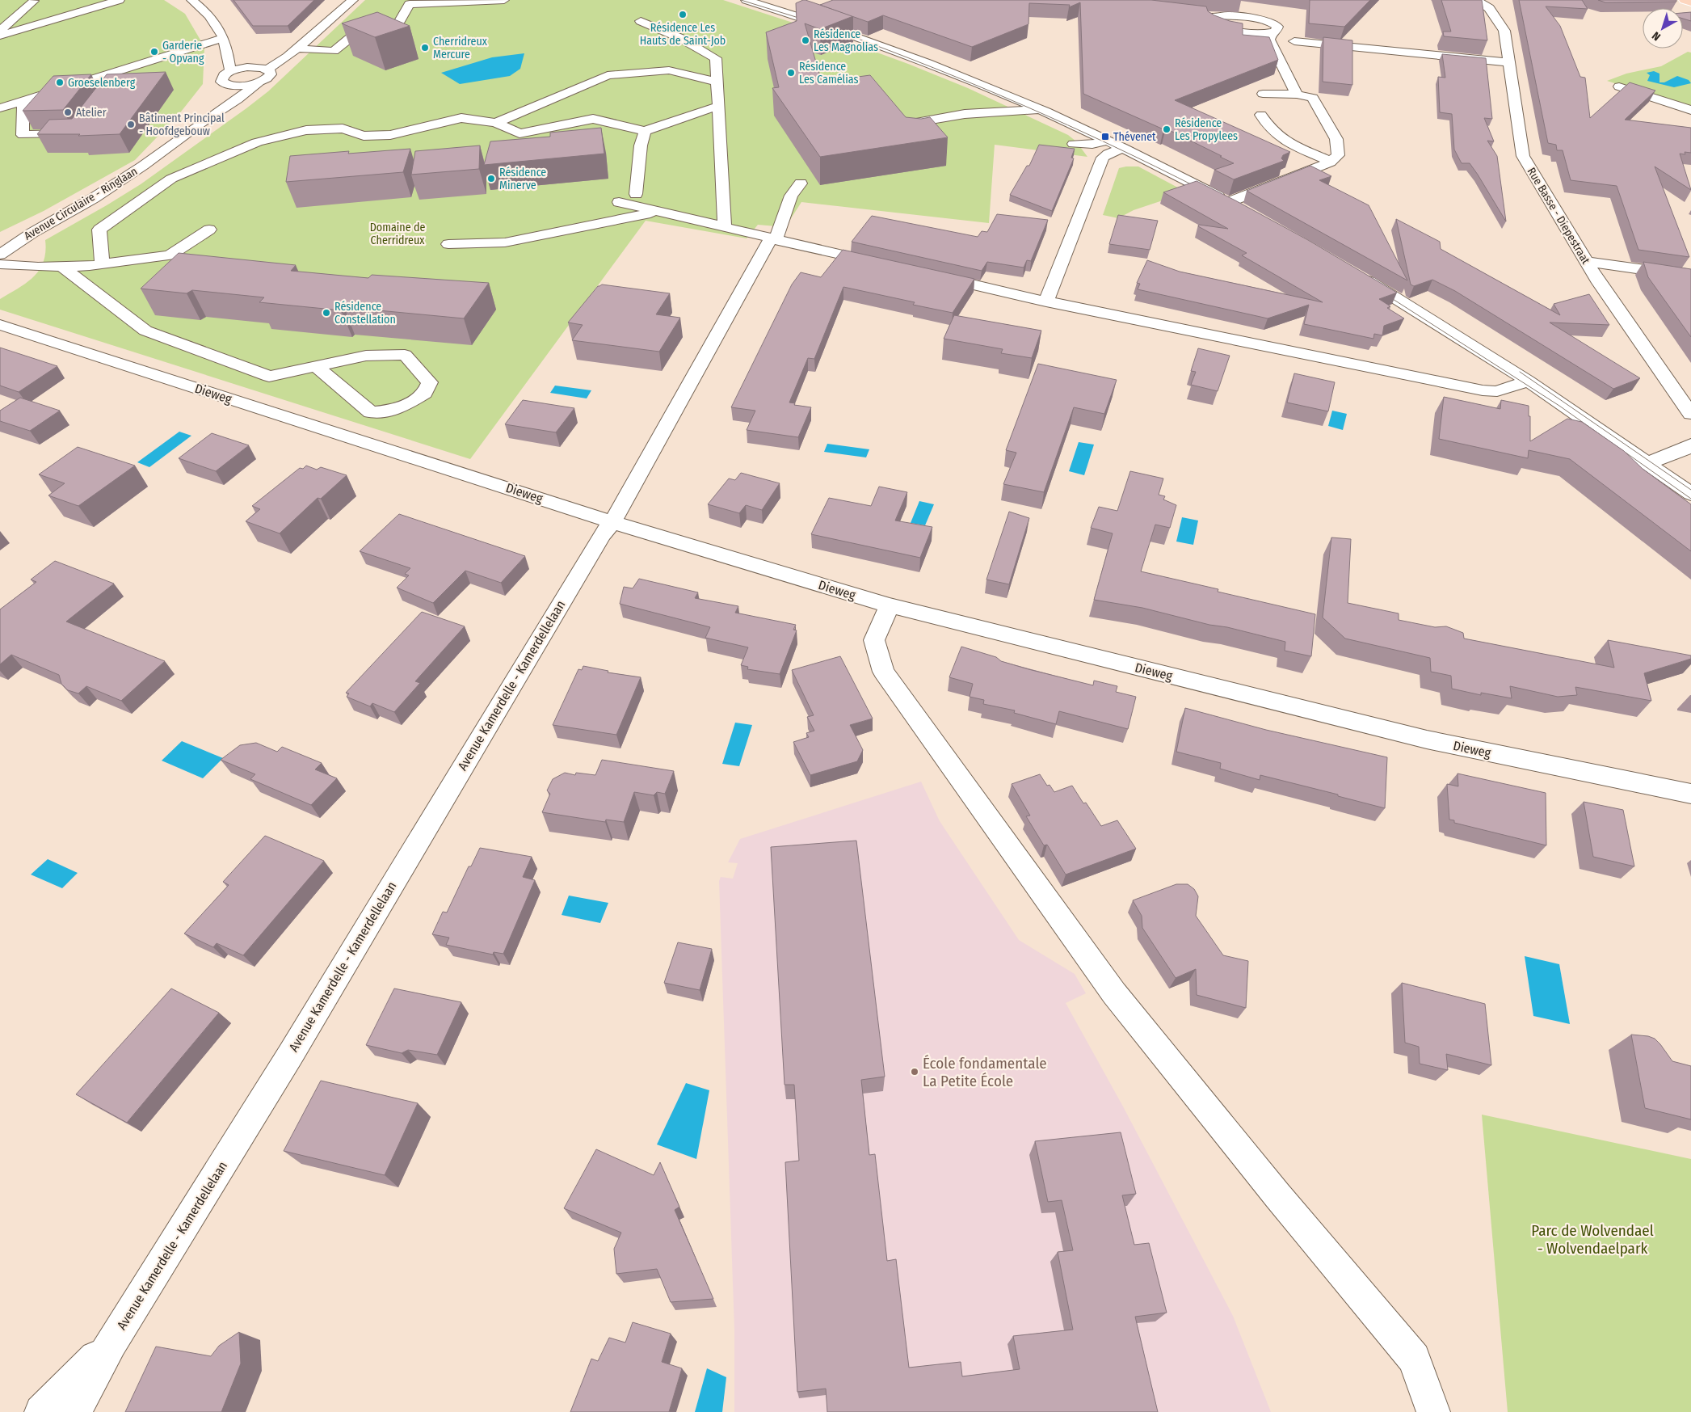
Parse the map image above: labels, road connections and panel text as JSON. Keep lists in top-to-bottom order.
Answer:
{
  "streets": {
    "street": [
      "Avenue Circulaire - Ringlaan",
      "Rue Basse - Diepestraat",
      "Dieweg",
      "Avenue Kamerdelle - Kamerdellelaan"
    ]
  },
  "crossings": [
    ["Dieweg", "Avenue Kamerdelle - Kamerdellelaan"]
  ],
  "parks": ["Domaine de Cherridreux", "Parc de Wolvendael - Wolvendaelpark"],
  "places": {
    "other": [
      "Résidence Les Hauts de Saint-Job",
      "Résidence Les Magnolias",
      "Cherridreux Mercure",
      "Garderie - Opvang",
      "Résidence Les Camélias",
      "Groeselenberg",
      "Atelier",
      "Bâtiment Principal - Hoofdgebouw",
      "Résidence Les Propylees",
      "Résidence Minerve",
      "Résidence Constellation",
      "École fondamentale La Petite École"
    ],
    "transit": ["Thévenet"]
  },
  "north": "bottom left"
}
